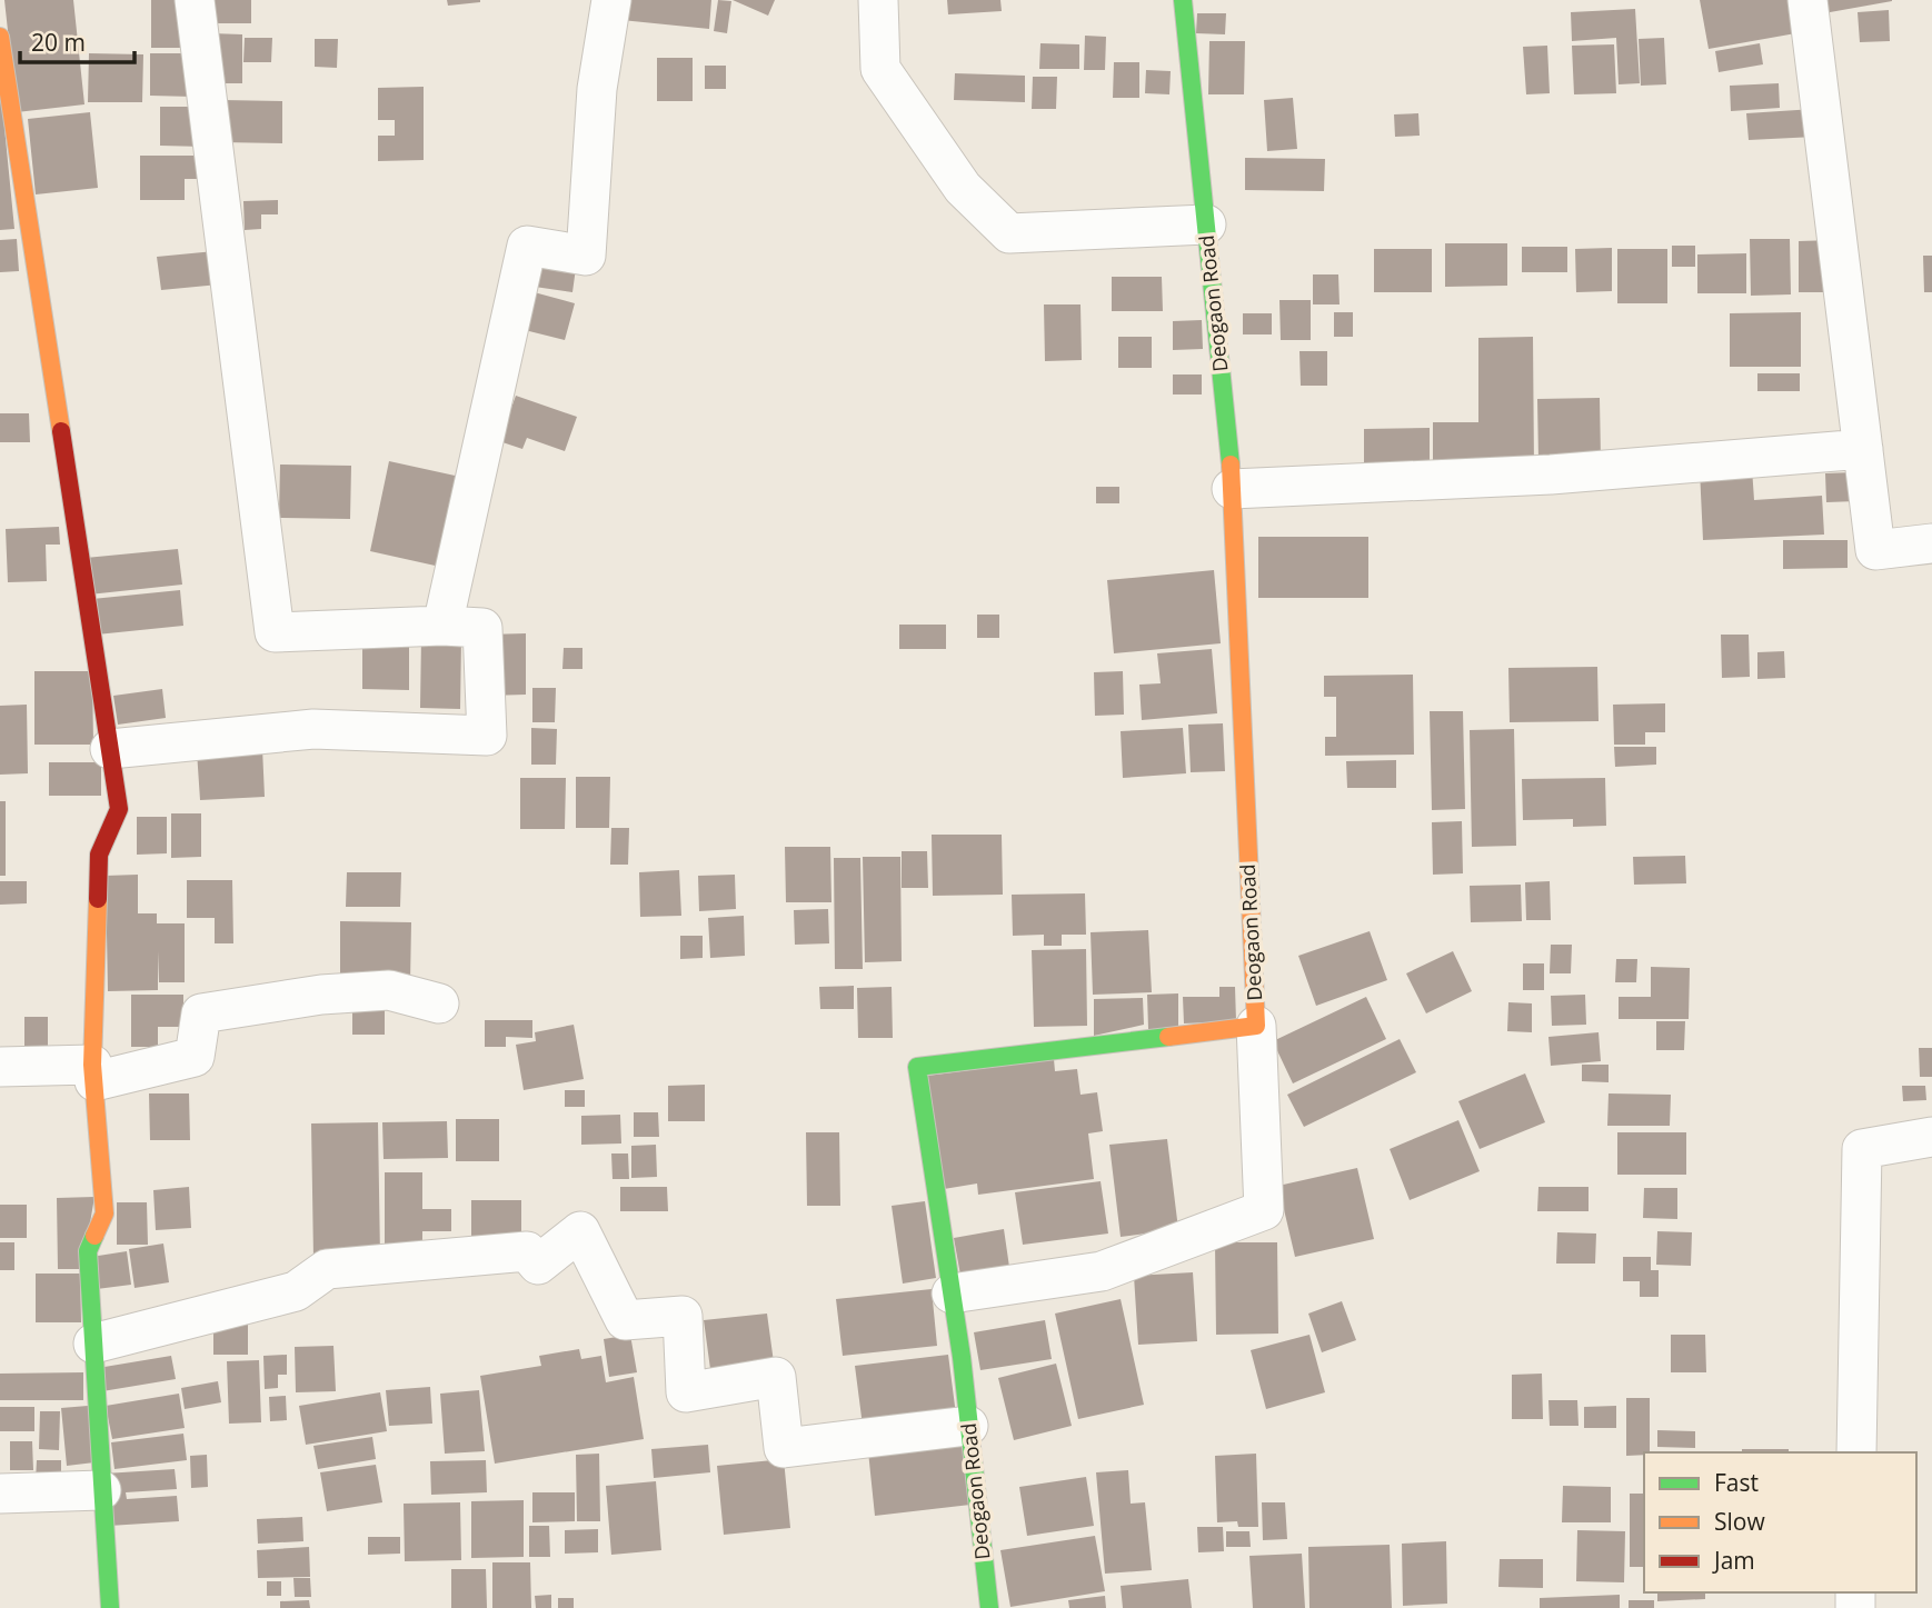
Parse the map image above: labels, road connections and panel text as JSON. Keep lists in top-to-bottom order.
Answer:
{
  "streets": {
    "street": ["Deogaon Road"]
  },
  "legend": ["Fast", "Slow", "Jam"],
  "scale_bar": "20 m"
}
